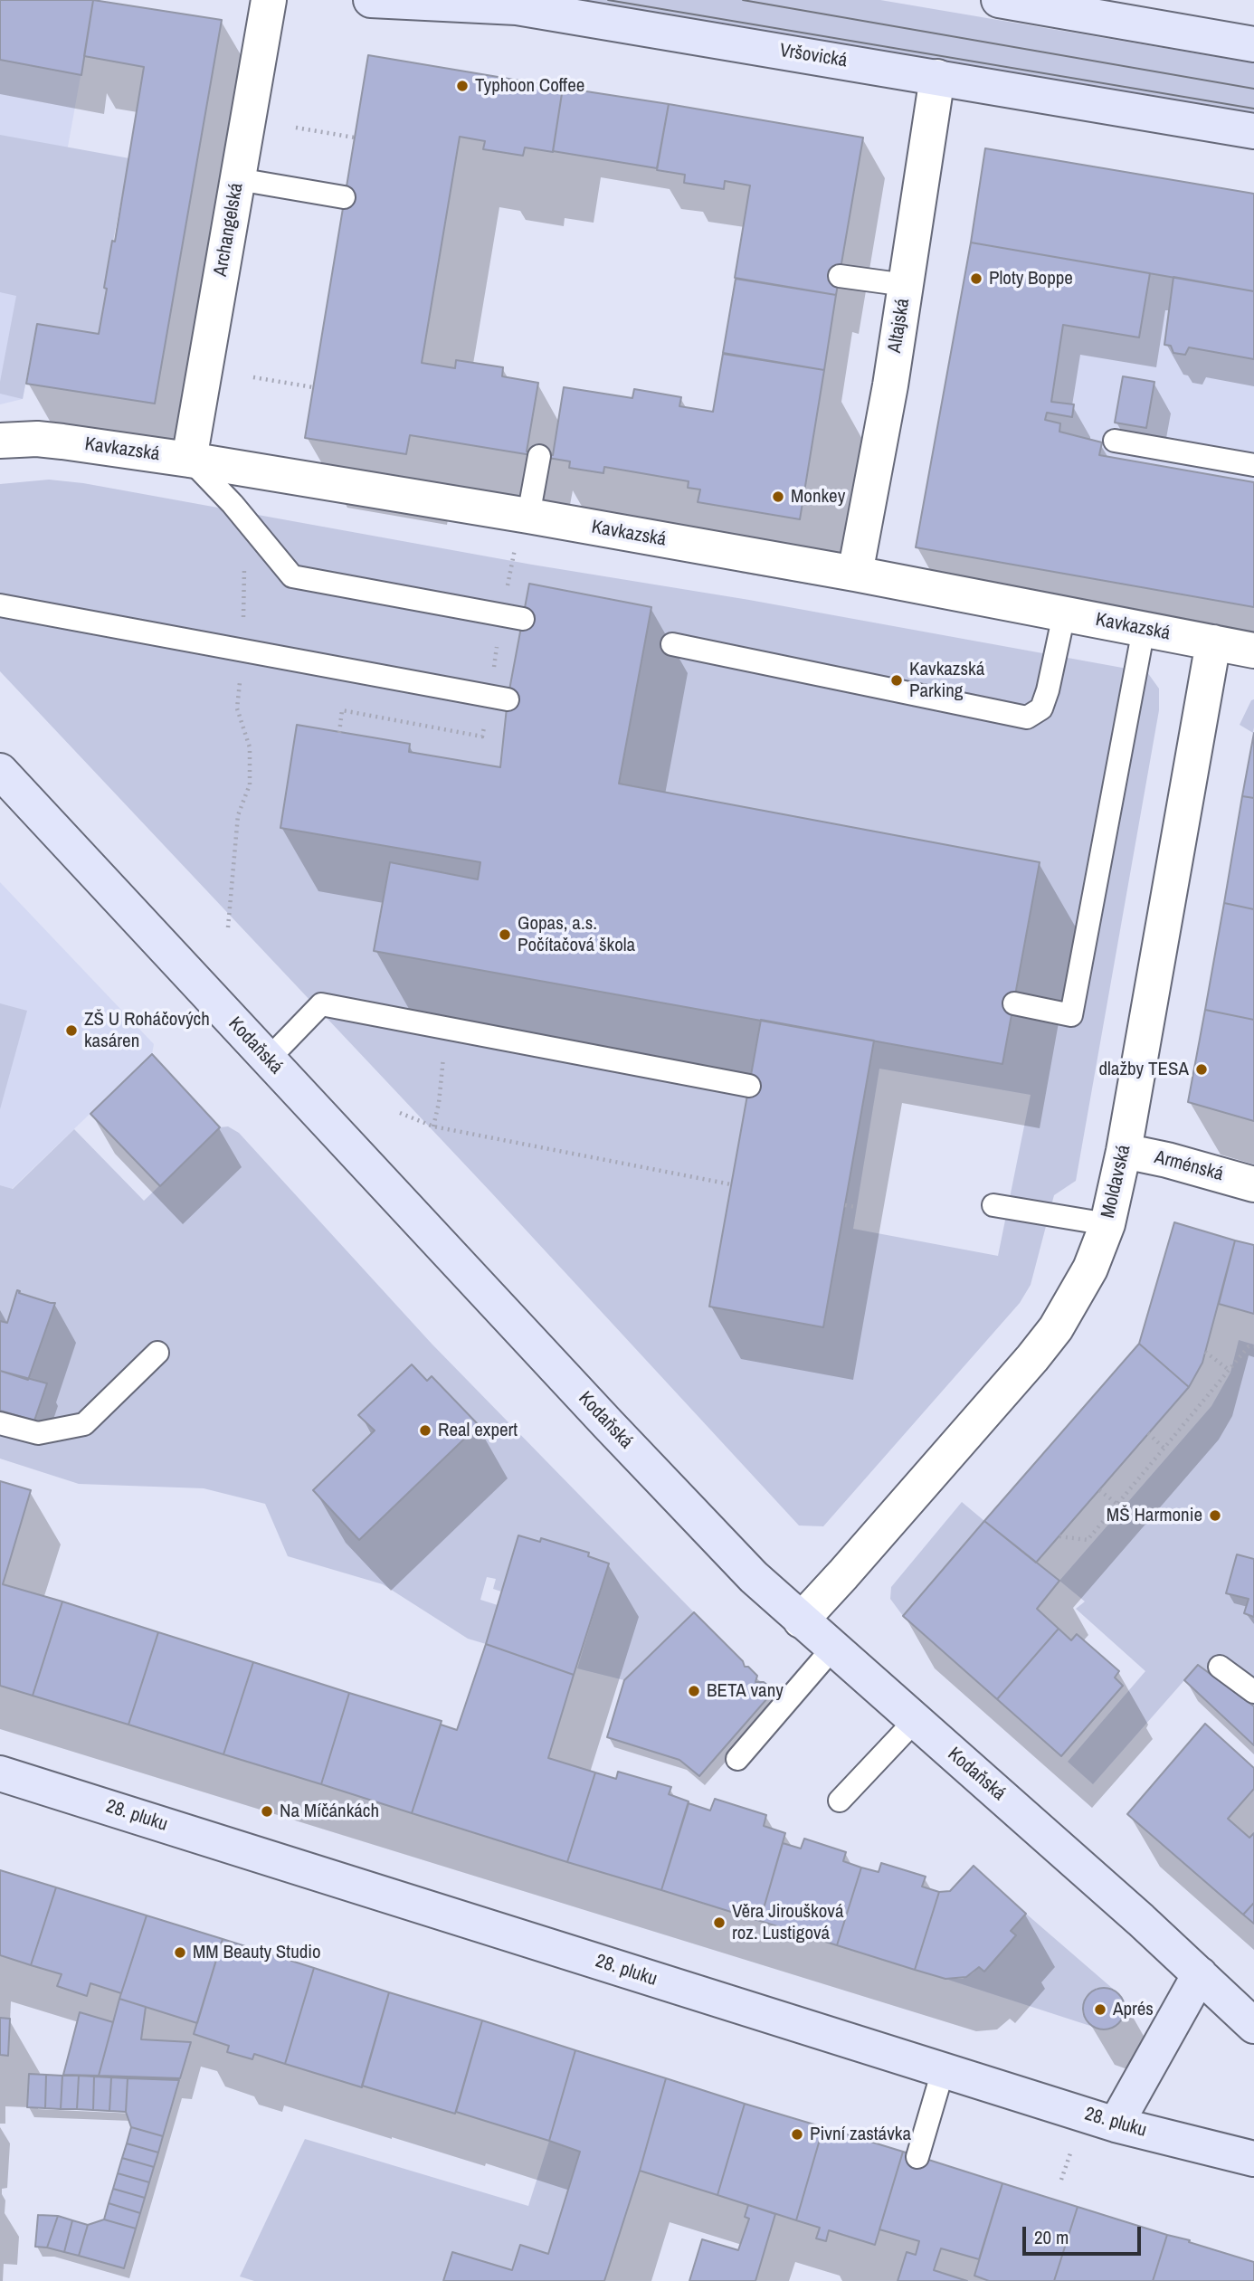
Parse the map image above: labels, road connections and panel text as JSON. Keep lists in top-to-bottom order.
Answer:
{
  "streets": {
    "street": [
      "Vršovická",
      "Archangelská",
      "Altajská",
      "Kavkazská",
      "Kodaňská",
      "Arménská",
      "Moldavská",
      "28. pluku"
    ]
  },
  "crossings": [
    ["Vršovická", "Altajská"],
    ["Archangelská", "Kavkazská"],
    ["Altajská", "Kavkazská"],
    ["Kavkazská", "Moldavská"],
    ["Kodaňská", "Moldavská"],
    ["Arménská", "Moldavská"]
  ],
  "places": [
    "Typhoon Coffee",
    "Ploty Boppe",
    "Monkey",
    "Kavkazská Parking",
    "Gopas, a.s. Počítačová škola",
    "ZŠ U Roháčových kasáren",
    "dlažby TESA",
    "Real expert",
    "MŠ Harmonie",
    "BETA vany",
    "Na Míčánkách",
    "Věra Jiroušková roz. Lustigová",
    "MM Beauty Studio",
    "Aprés",
    "Pivní zastávka"
  ],
  "scale_bar": "20 m"
}
